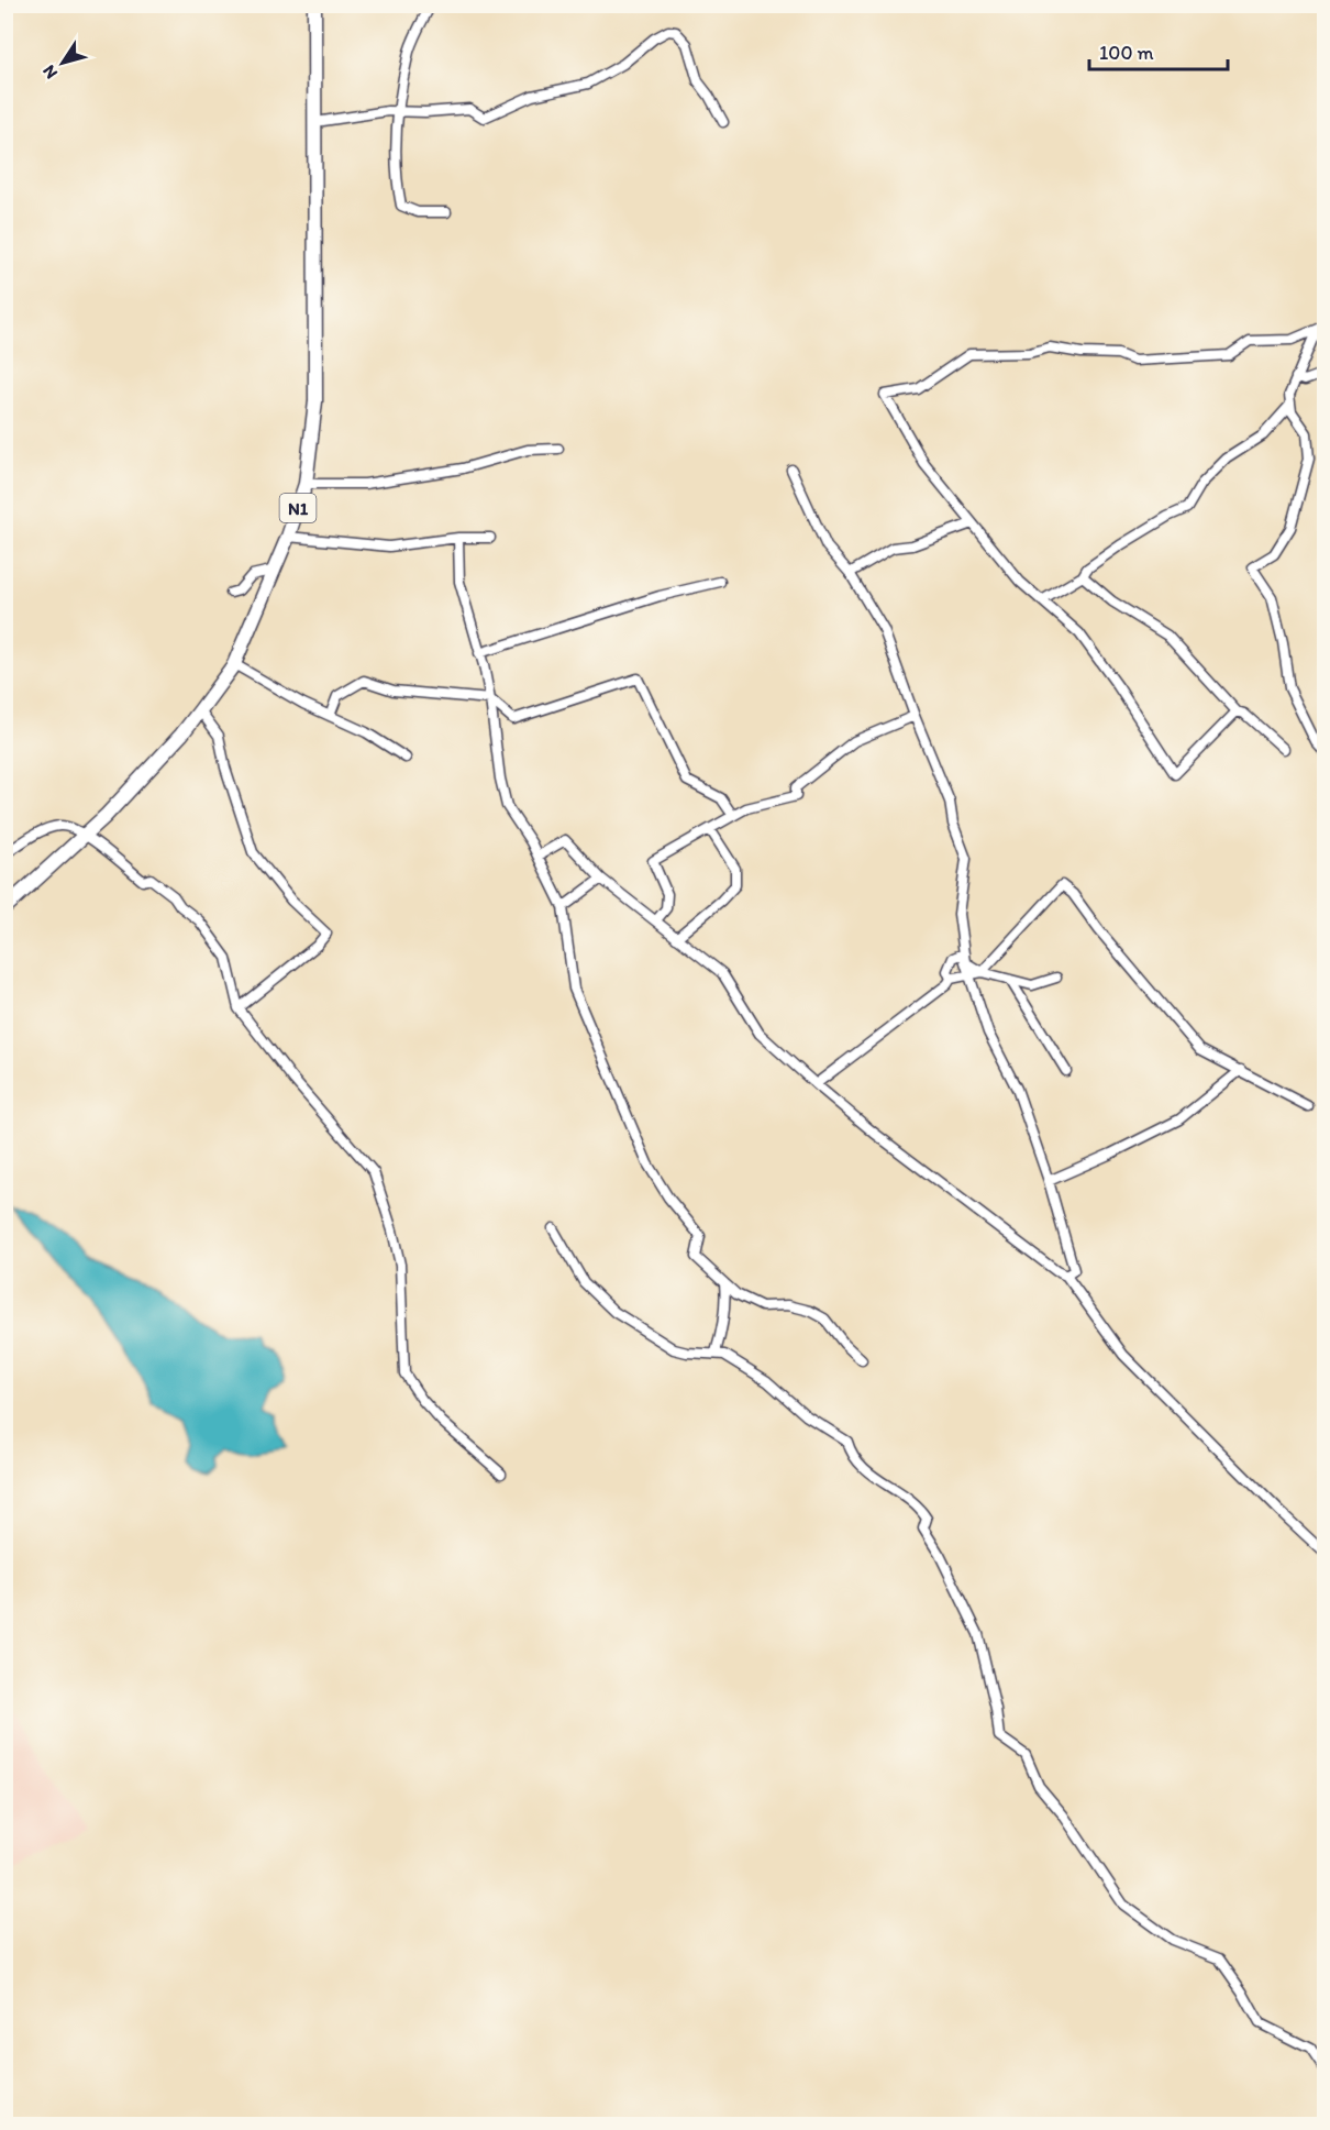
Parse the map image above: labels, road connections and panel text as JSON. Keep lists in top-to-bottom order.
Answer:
{
  "streets": {
    "highway": ["N1"]
  },
  "scale_bar": "100 m",
  "north": "bottom left"
}
